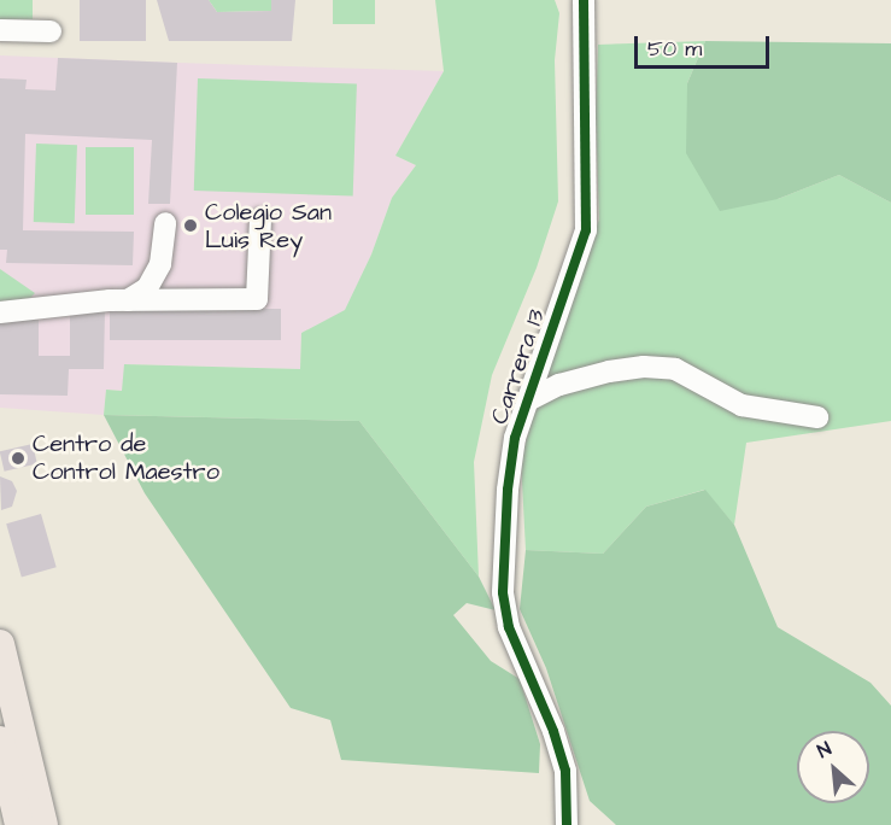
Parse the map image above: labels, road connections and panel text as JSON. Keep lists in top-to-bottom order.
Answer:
{
  "streets": {
    "street": ["Carrera 13"]
  },
  "places": ["Colegio San Luis Rey", "Centro de Control Maestro"],
  "scale_bar": "50 m",
  "north": "top left"
}
